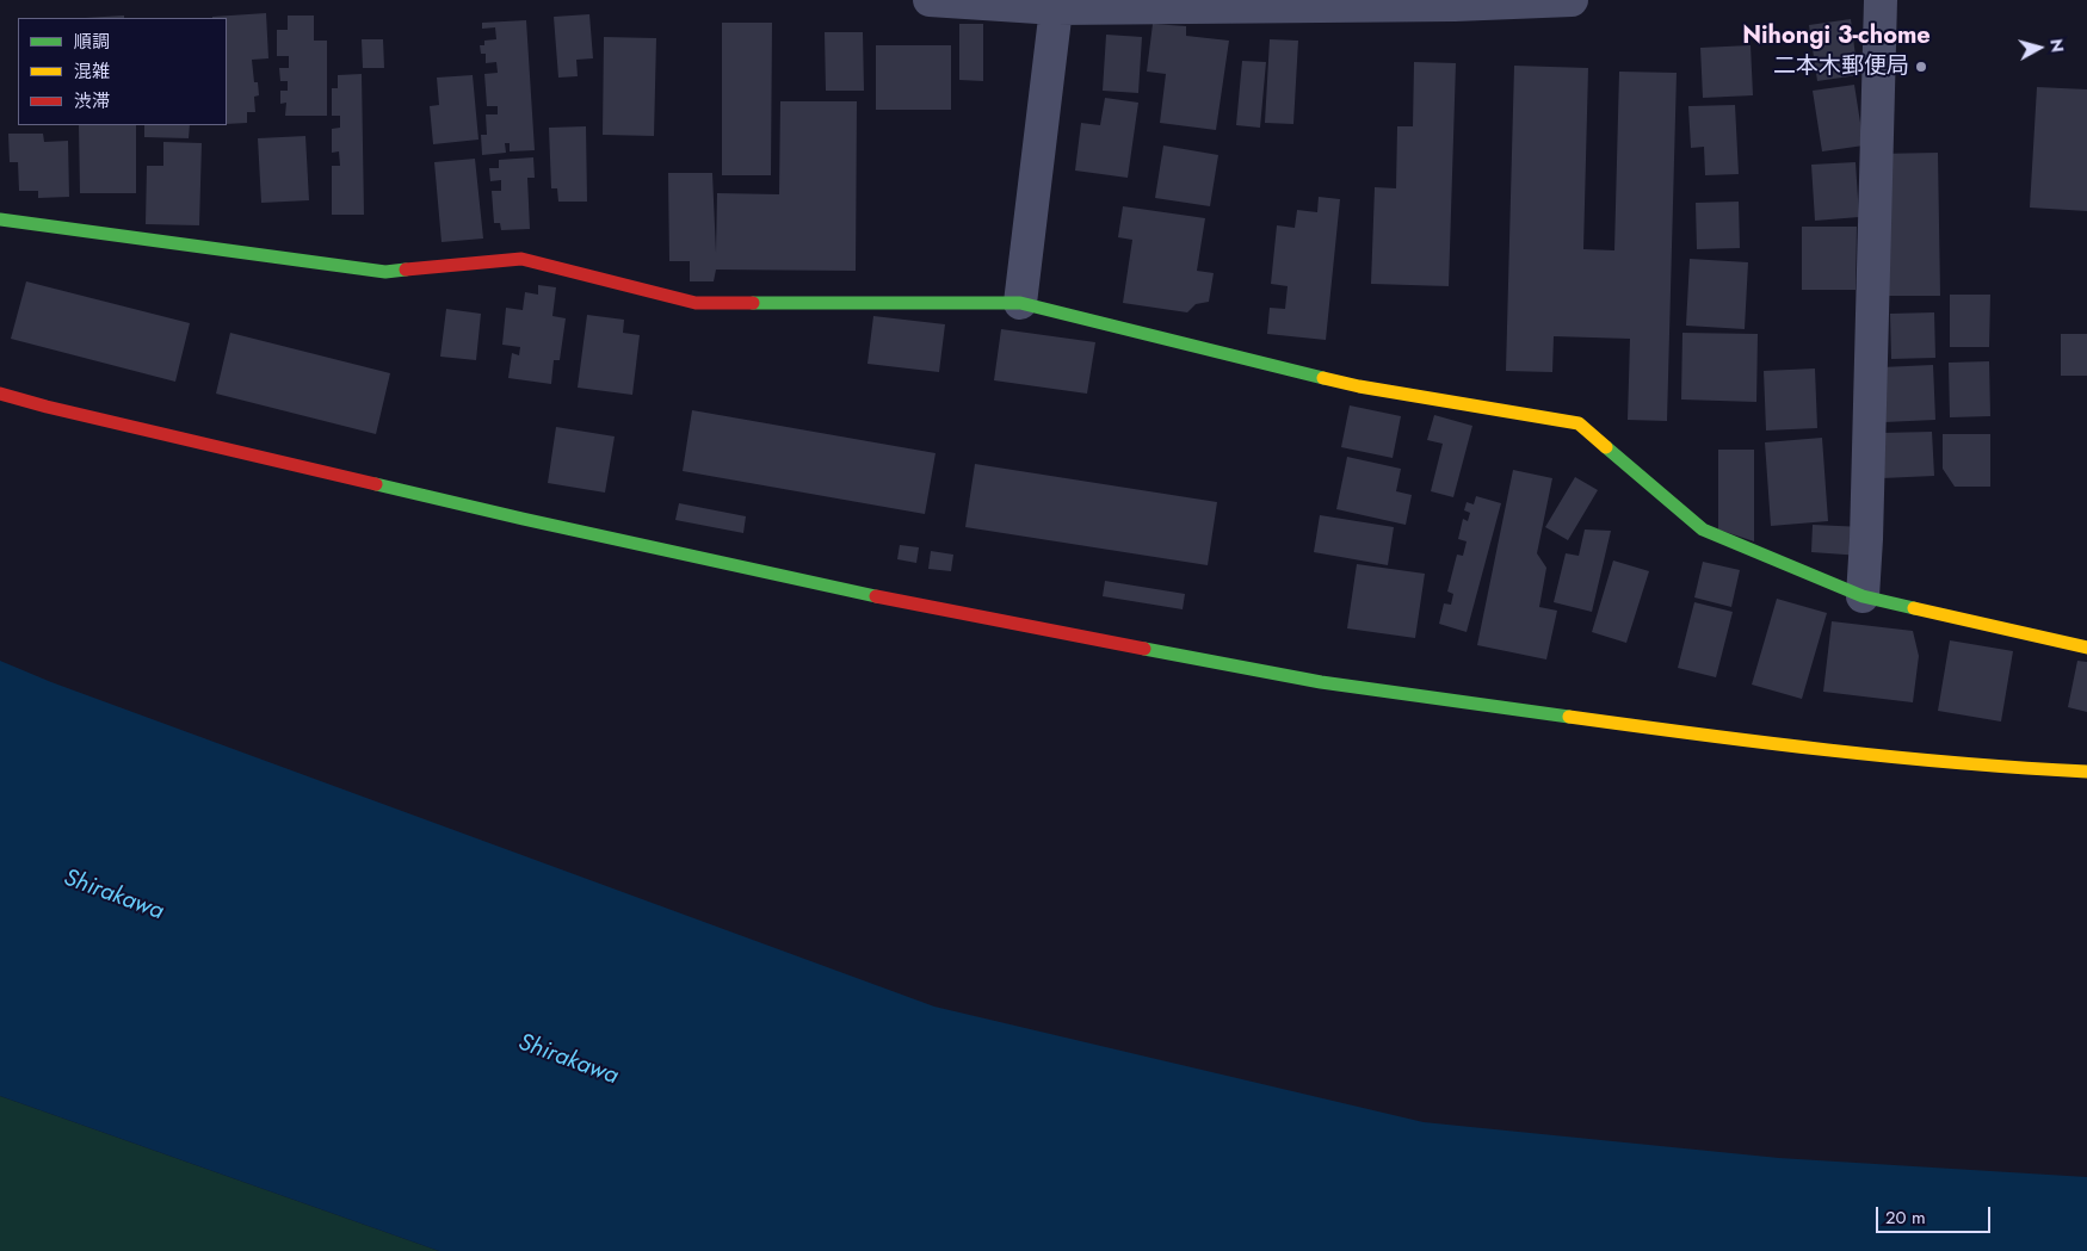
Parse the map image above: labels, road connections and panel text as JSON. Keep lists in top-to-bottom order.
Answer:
{
  "districts": ["Nihongi 3-chome"],
  "water": ["Shirakawa"],
  "places": ["二本木郵便局"],
  "legend": ["順調", "混雑", "渋滞"],
  "scale_bar": "20 m",
  "north": "right"
}
